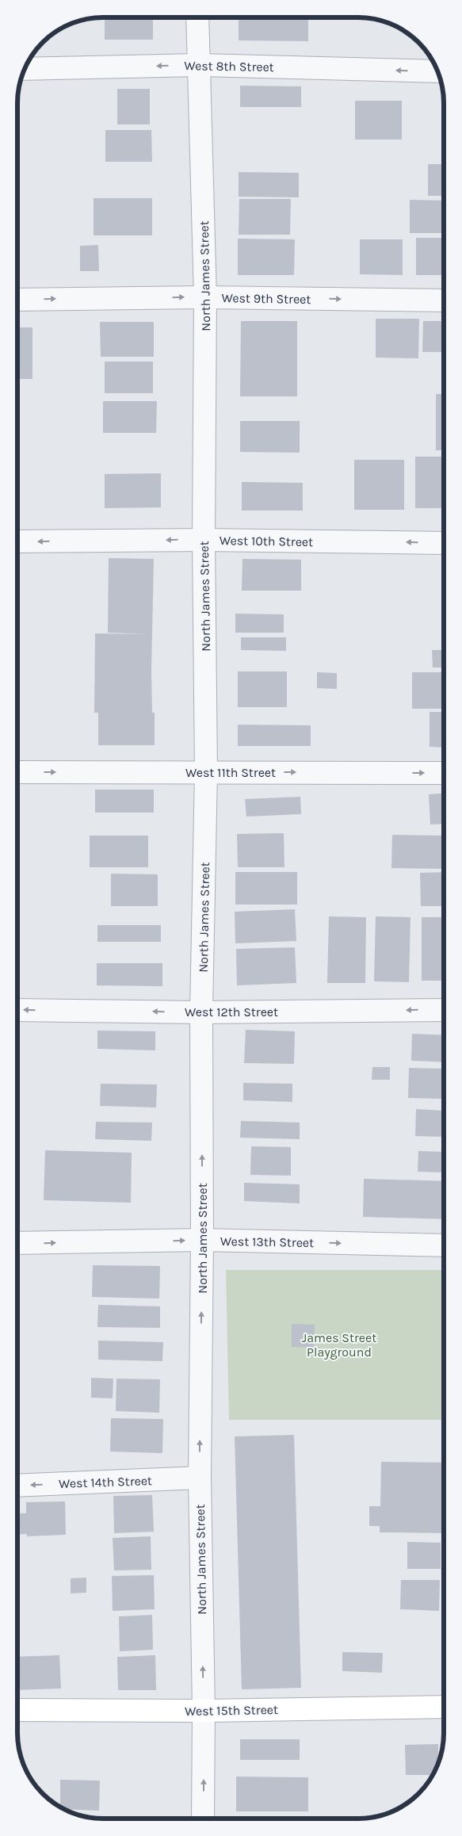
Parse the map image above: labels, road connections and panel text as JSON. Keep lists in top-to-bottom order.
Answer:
{
  "streets": {
    "main road": ["West 15th Street"],
    "street": [
      "West 8th Street",
      "North James Street",
      "West 9th Street",
      "West 10th Street",
      "West 11th Street",
      "West 12th Street",
      "West 13th Street",
      "West 14th Street"
    ]
  },
  "crossings": [
    ["West 8th Street", "North James Street"],
    ["North James Street", "West 9th Street"],
    ["North James Street", "West 10th Street"],
    ["North James Street", "West 11th Street"],
    ["North James Street", "West 12th Street"],
    ["North James Street", "West 13th Street"],
    ["North James Street", "West 14th Street"],
    ["North James Street", "West 15th Street"]
  ],
  "one_way": [
    "West 8th Street",
    "North James Street",
    "West 9th Street",
    "West 10th Street",
    "West 11th Street",
    "West 12th Street",
    "West 13th Street",
    "West 14th Street"
  ],
  "parks": ["James Street Playground"]
}
